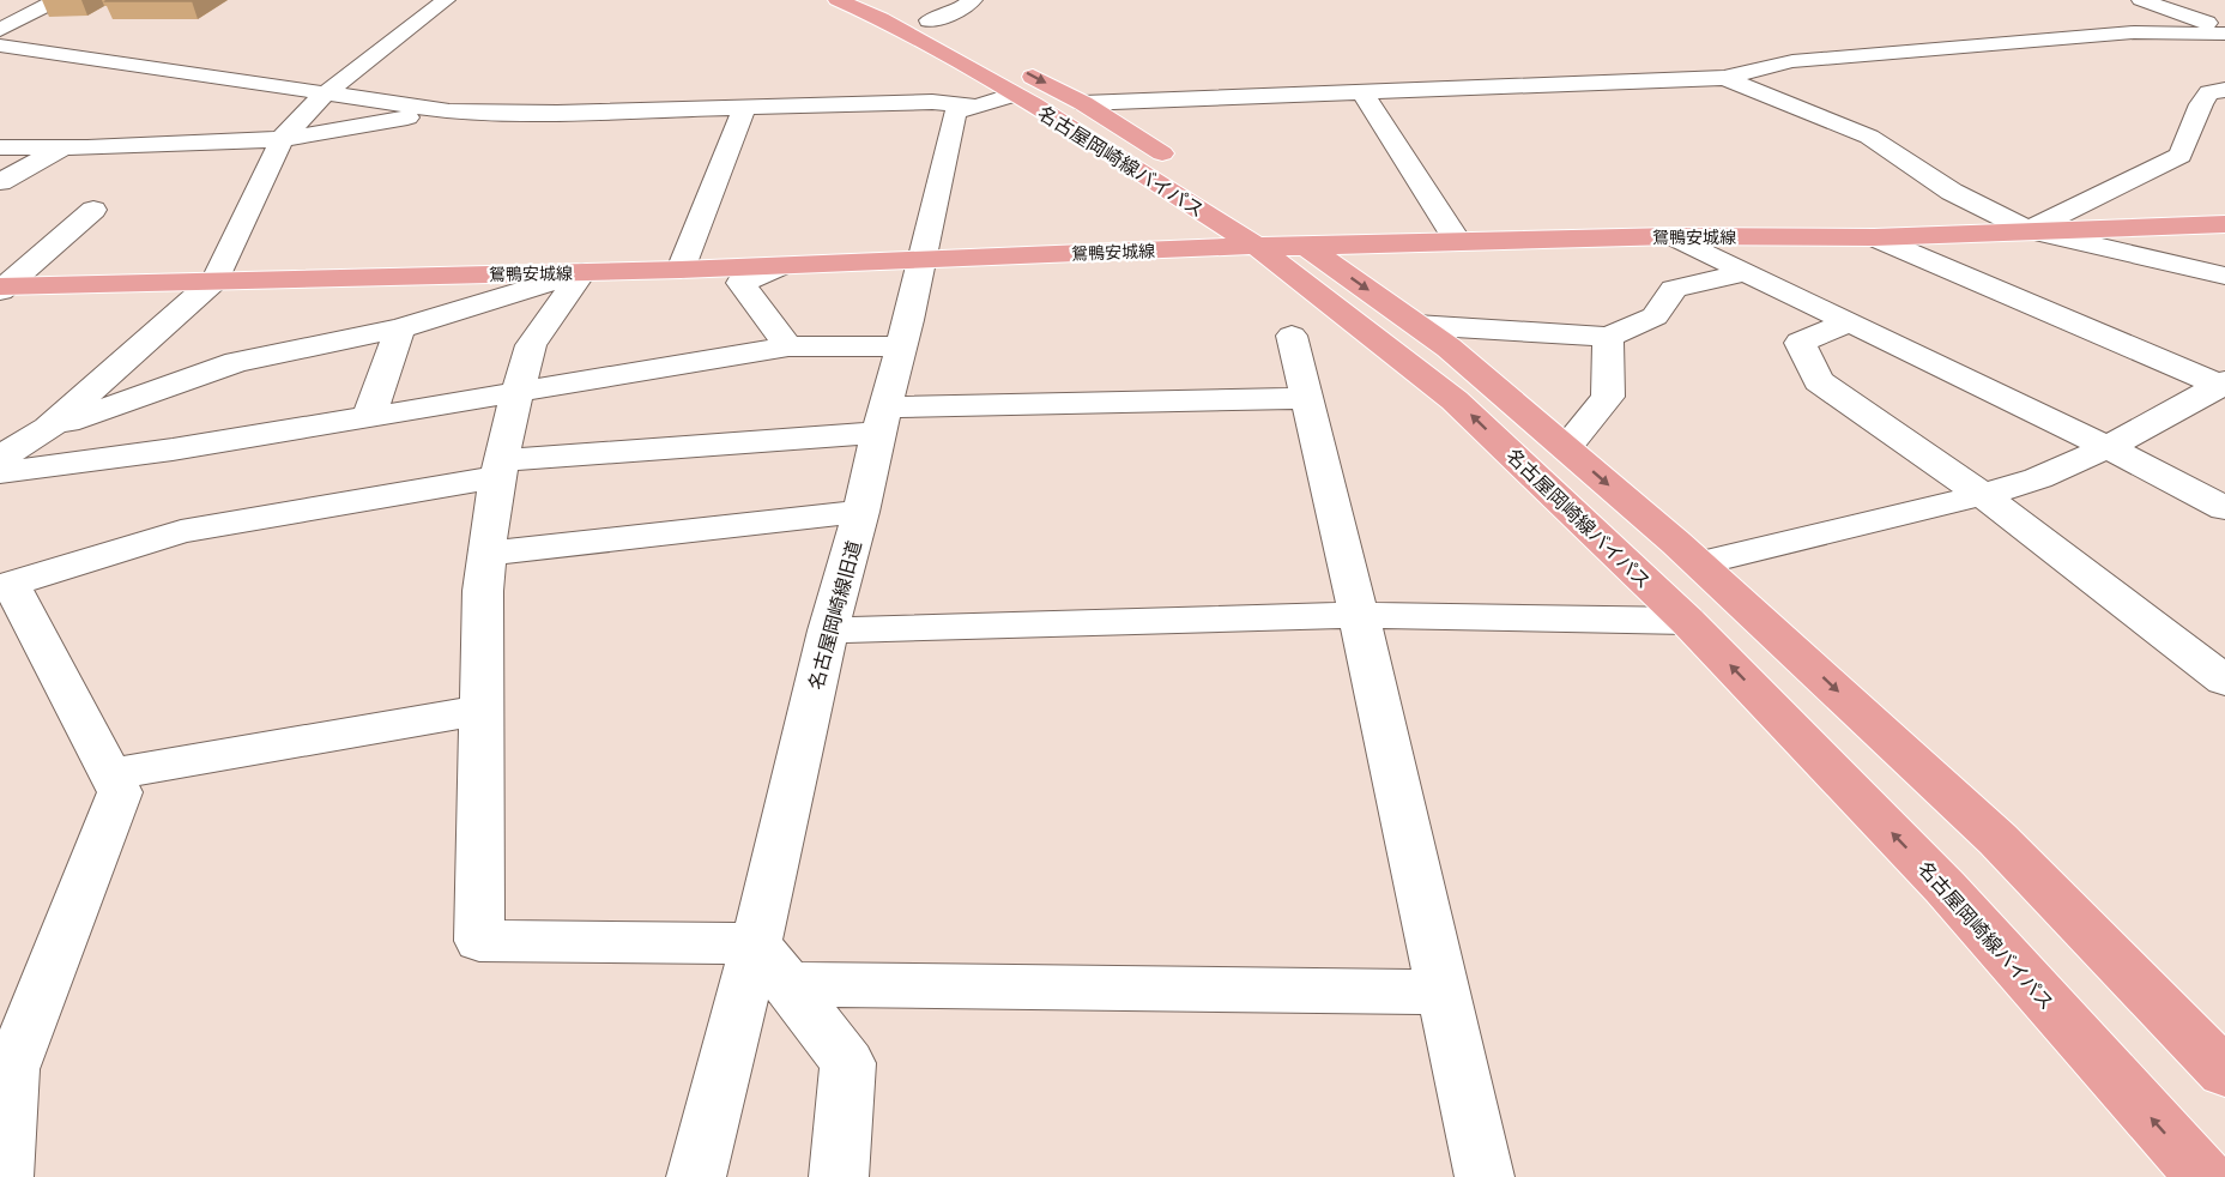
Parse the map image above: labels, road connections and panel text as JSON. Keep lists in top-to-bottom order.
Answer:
{
  "streets": {
    "main road": ["名古屋岡崎線バイパス", "鴛鴨安城線"],
    "street": ["名古屋岡崎線旧道"]
  },
  "crossings": [
    ["名古屋岡崎線バイパス", "鴛鴨安城線"],
    ["名古屋岡崎線バイパス", "名古屋岡崎線旧道"],
    ["鴛鴨安城線", "名古屋岡崎線旧道"]
  ]
}
